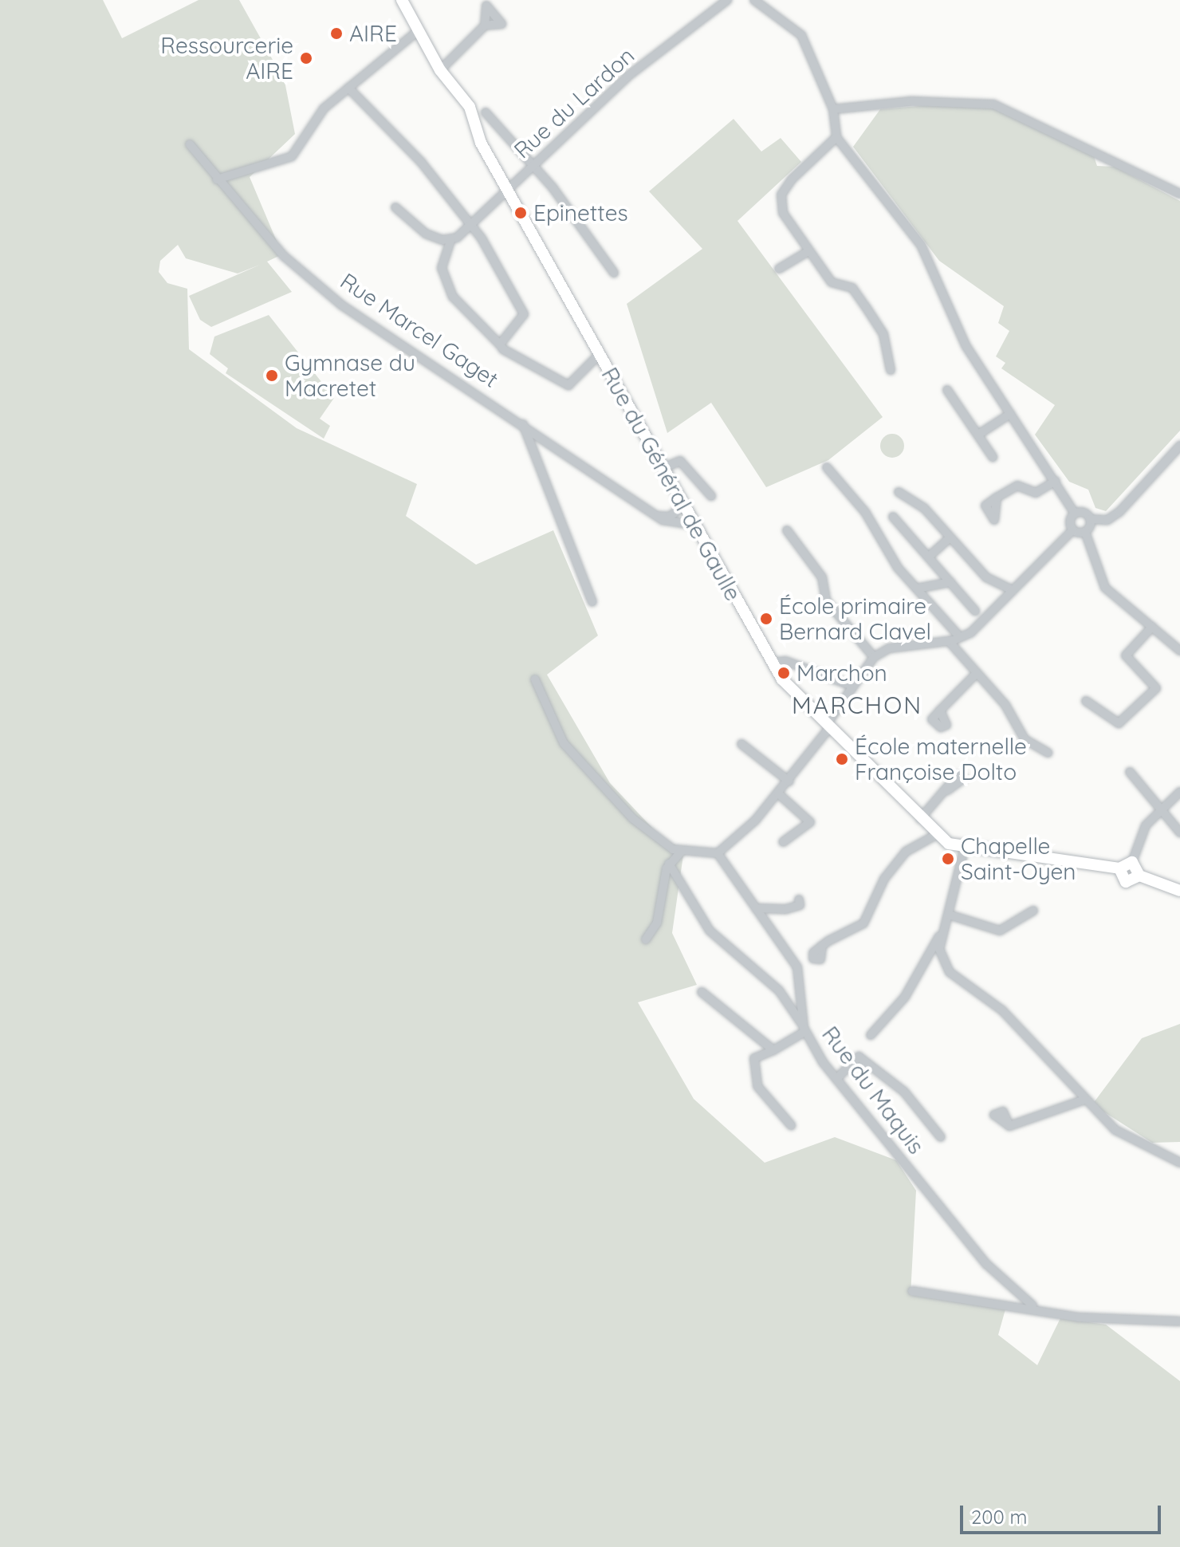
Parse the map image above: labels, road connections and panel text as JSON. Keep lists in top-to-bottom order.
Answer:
{
  "streets": {
    "main road": ["Rue du Général de Gaulle"],
    "street": ["Rue du Lardon", "Rue Marcel Gaget", "Rue du Maquis"]
  },
  "crossings": [
    ["Rue du Lardon", "Rue du Général de Gaulle"],
    ["Rue Marcel Gaget", "Rue du Général de Gaulle"]
  ],
  "districts": ["MARCHON"],
  "places": [
    "AIRE",
    "Ressourcerie AIRE",
    "Epinettes",
    "Gymnase du Macretet",
    "École primaire Bernard Clavel",
    "Marchon",
    "École maternelle Françoise Dolto",
    "Chapelle Saint-Oyen"
  ],
  "scale_bar": "200 m"
}
